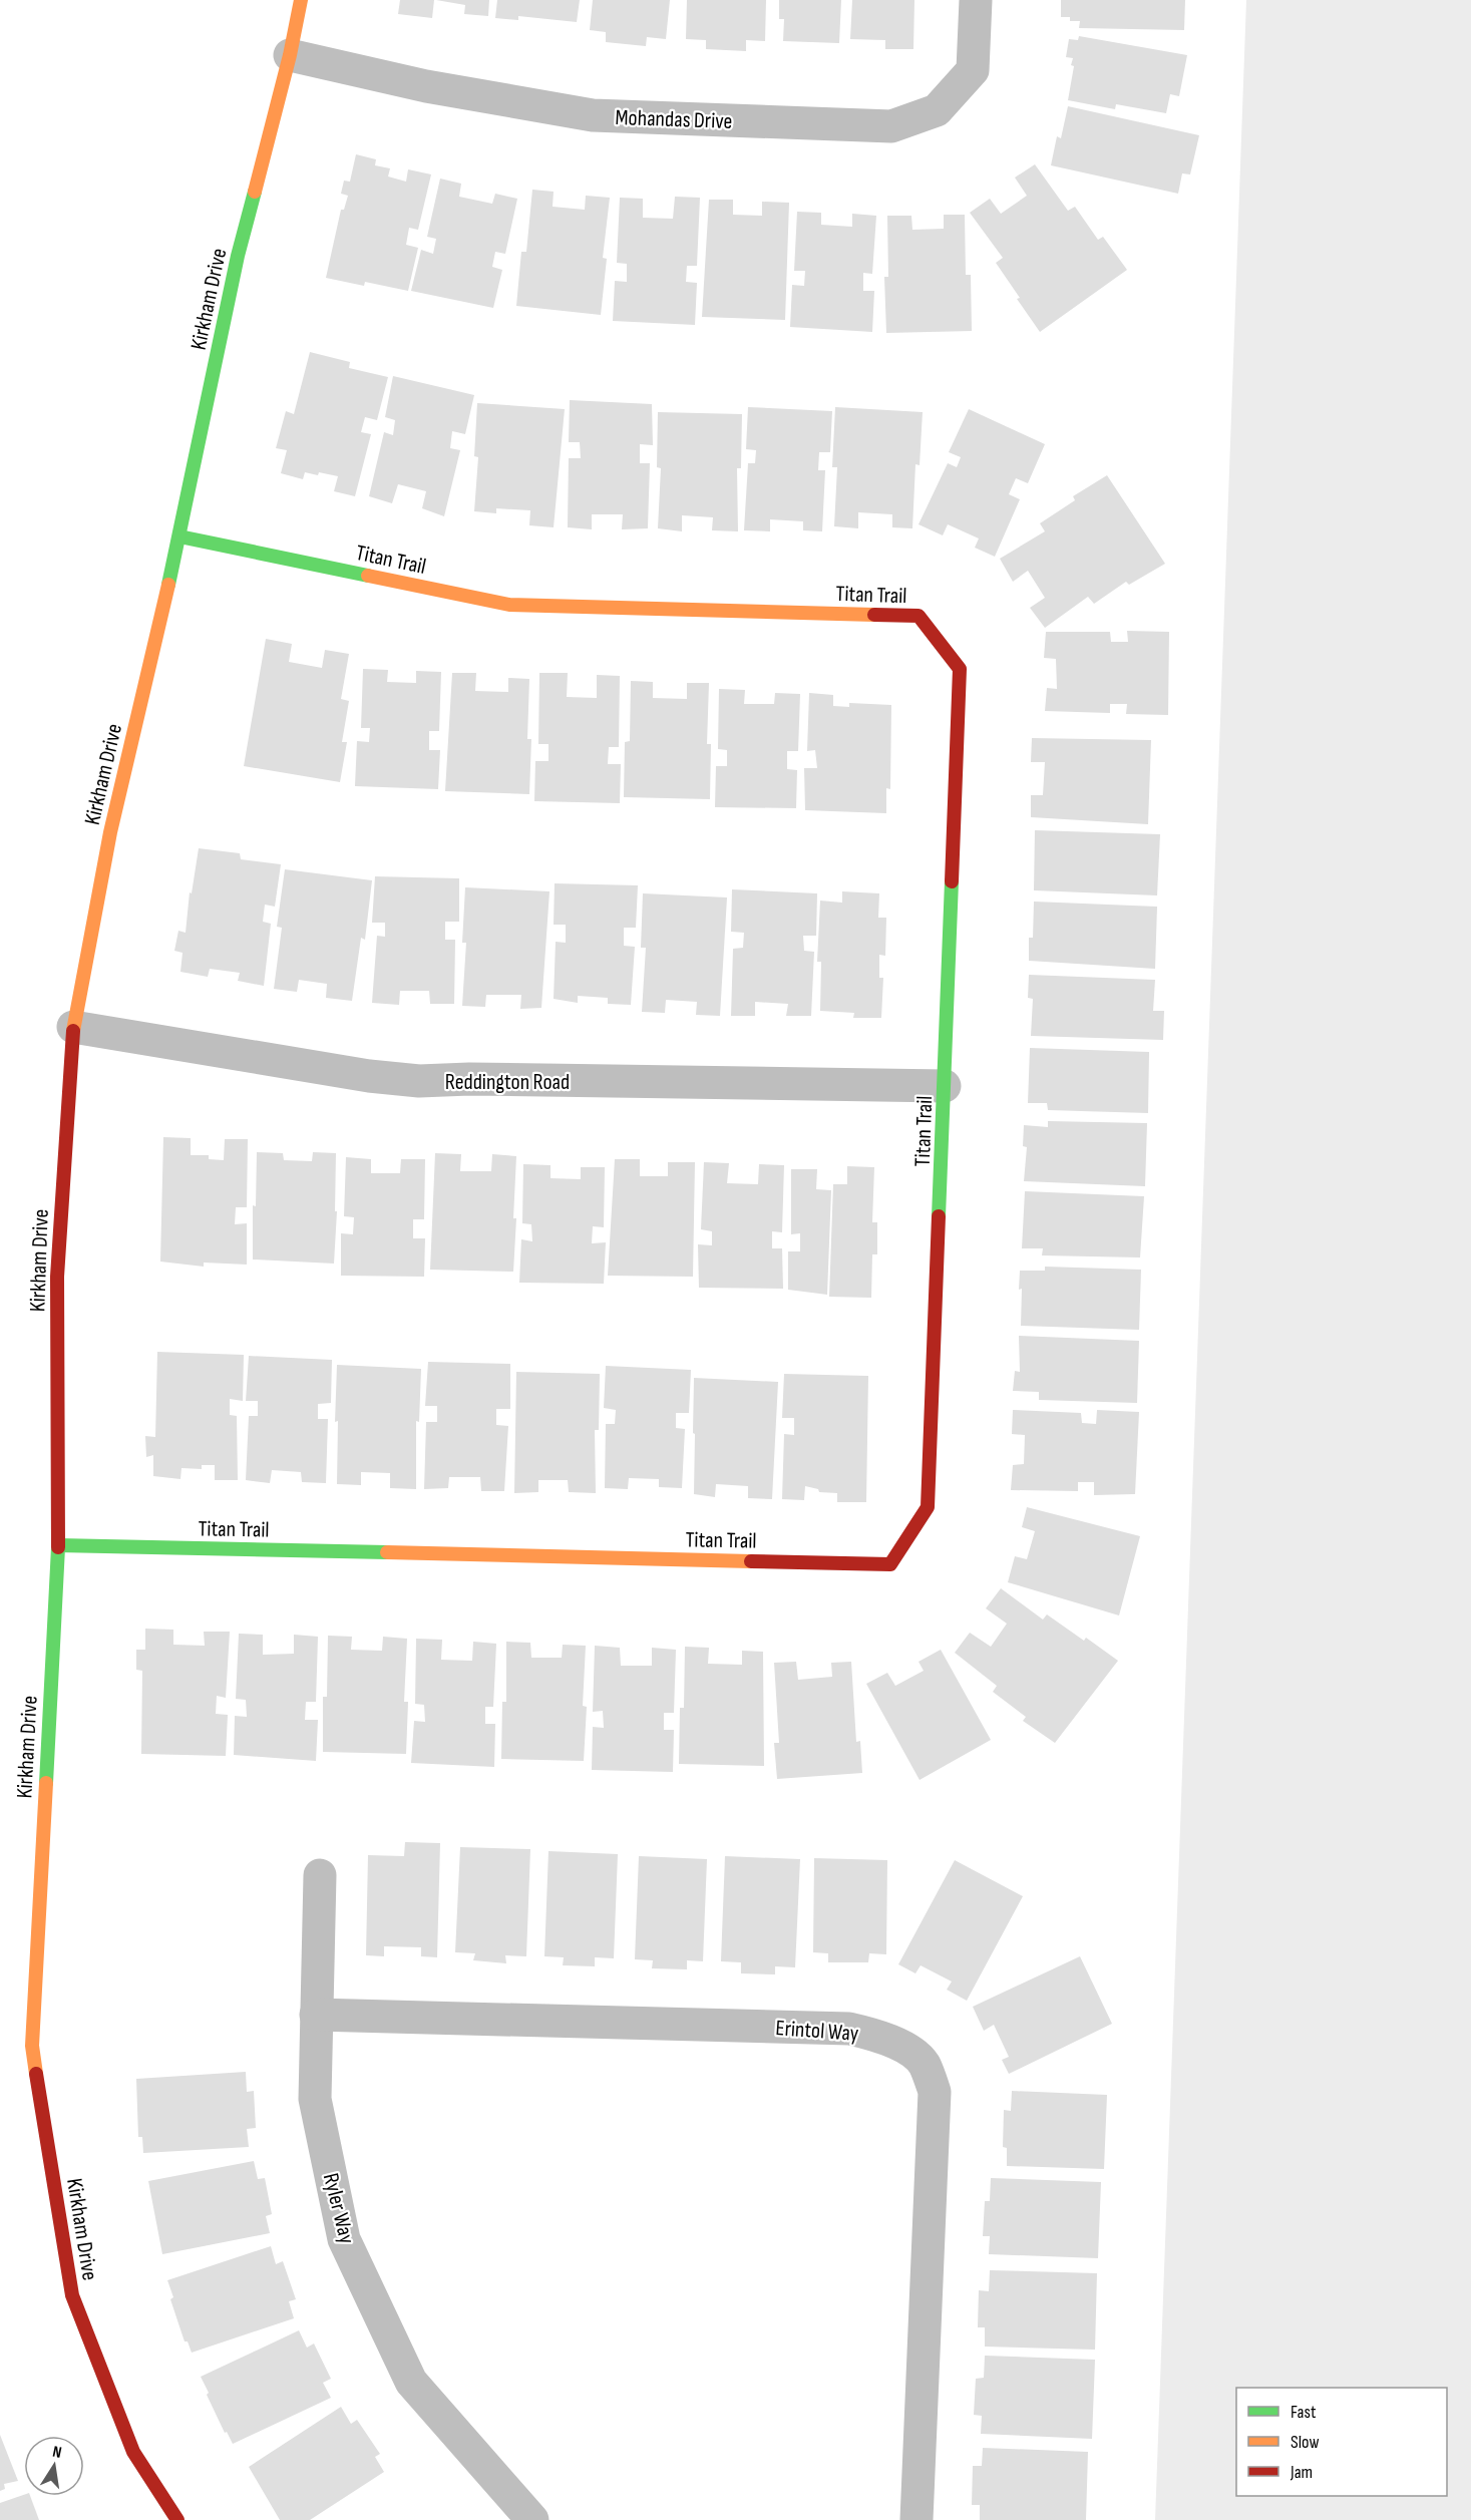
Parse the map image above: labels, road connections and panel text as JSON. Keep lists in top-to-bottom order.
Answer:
{
  "streets": {
    "street": [
      "Mohandas Drive",
      "Kirkham Drive",
      "Titan Trail",
      "Reddington Road",
      "Erintol Way",
      "Ryler Way"
    ]
  },
  "crossings": [
    ["Mohandas Drive", "Kirkham Drive"],
    ["Kirkham Drive", "Titan Trail"],
    ["Kirkham Drive", "Reddington Road"],
    ["Titan Trail", "Reddington Road"],
    ["Erintol Way", "Ryler Way"]
  ],
  "legend": ["Fast", "Slow", "Jam"],
  "north": "top"
}
